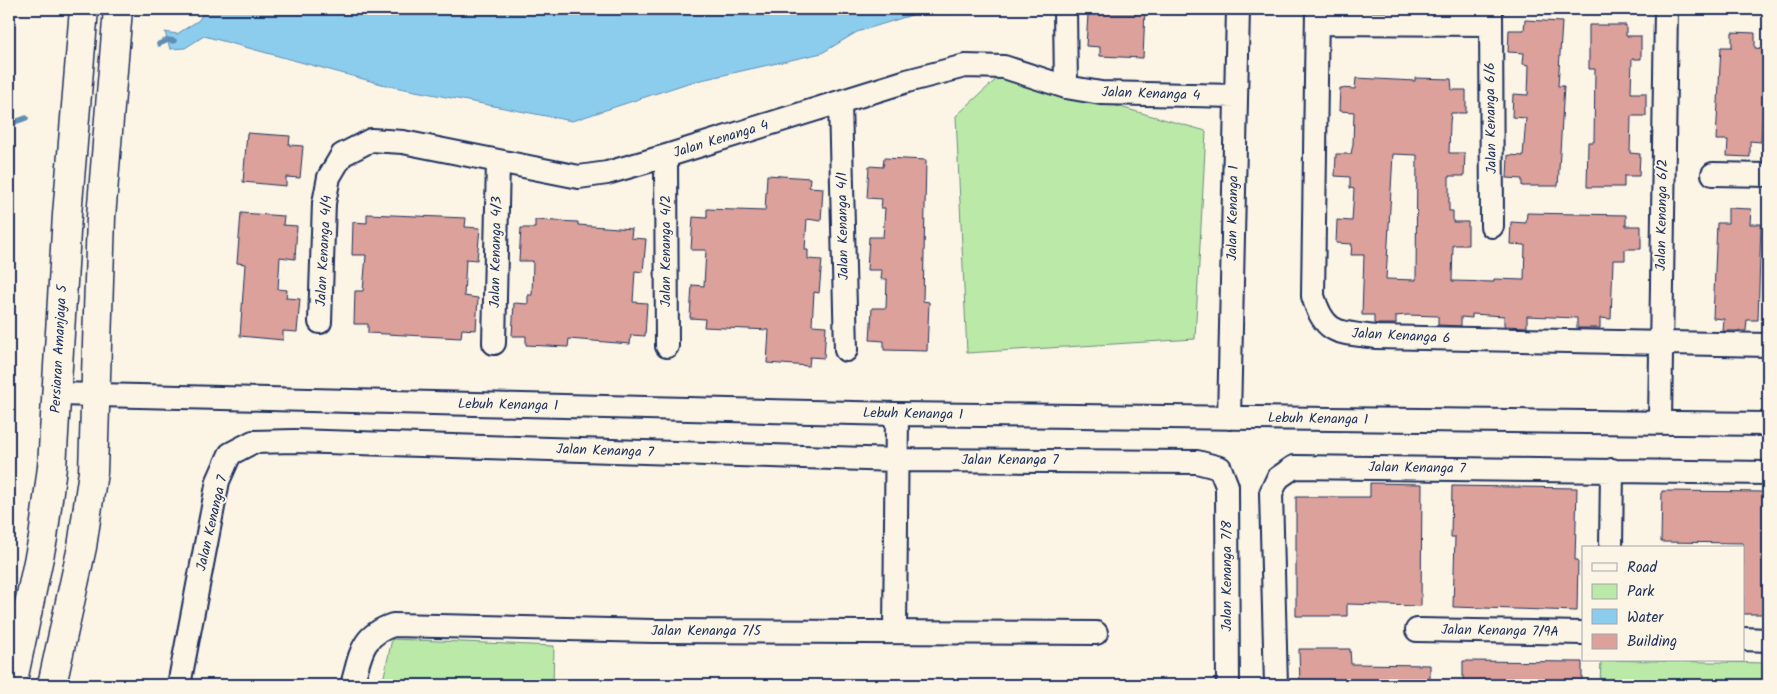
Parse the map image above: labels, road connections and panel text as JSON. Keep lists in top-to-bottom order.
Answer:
{
  "streets": {
    "street": [
      "Jalan Kenanga 4",
      "Jalan Kenanga 6/6",
      "Jalan Kenanga 1",
      "Jalan Kenanga 6/2",
      "Jalan Kenanga 4/1",
      "Jalan Kenanga 4/4",
      "Jalan Kenanga 4/2",
      "Jalan Kenanga 4/3",
      "Jalan Kenanga 6",
      "Persiaran Amanjaya 5",
      "Lebuh Kenanga 1",
      "Jalan Kenanga 7",
      "Jalan Kenanga 7/8",
      "Jalan Kenanga 7/5",
      "Jalan Kenanga 7/9A"
    ]
  },
  "crossings": [
    ["Jalan Kenanga 4", "Jalan Kenanga 1"],
    ["Jalan Kenanga 4", "Jalan Kenanga 4/1"],
    ["Jalan Kenanga 4", "Jalan Kenanga 4/4"],
    ["Jalan Kenanga 4", "Jalan Kenanga 4/2"],
    ["Jalan Kenanga 4", "Jalan Kenanga 4/3"],
    ["Jalan Kenanga 1", "Lebuh Kenanga 1"],
    ["Jalan Kenanga 6/2", "Jalan Kenanga 6"],
    ["Jalan Kenanga 6/2", "Lebuh Kenanga 1"],
    ["Persiaran Amanjaya 5", "Lebuh Kenanga 1"],
    ["Jalan Kenanga 7", "Jalan Kenanga 7/8"]
  ],
  "legend": [
    "Road",
    "Park",
    "Water",
    "Building"
  ]
}
